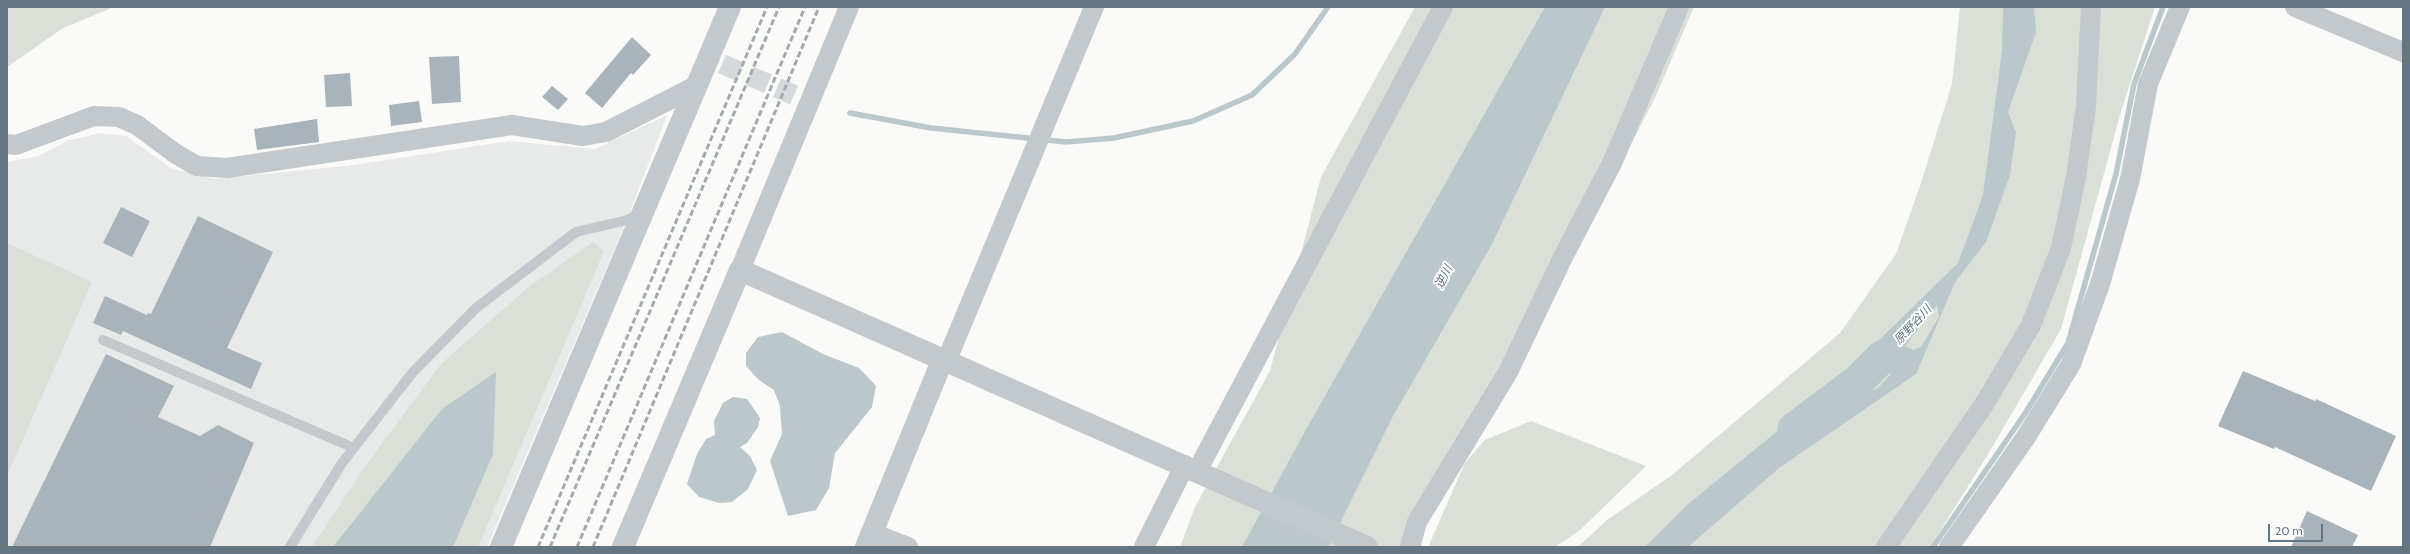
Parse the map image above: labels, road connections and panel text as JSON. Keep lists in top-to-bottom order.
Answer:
{
  "water": ["逆川", "原野谷川"],
  "scale_bar": "20 m"
}
